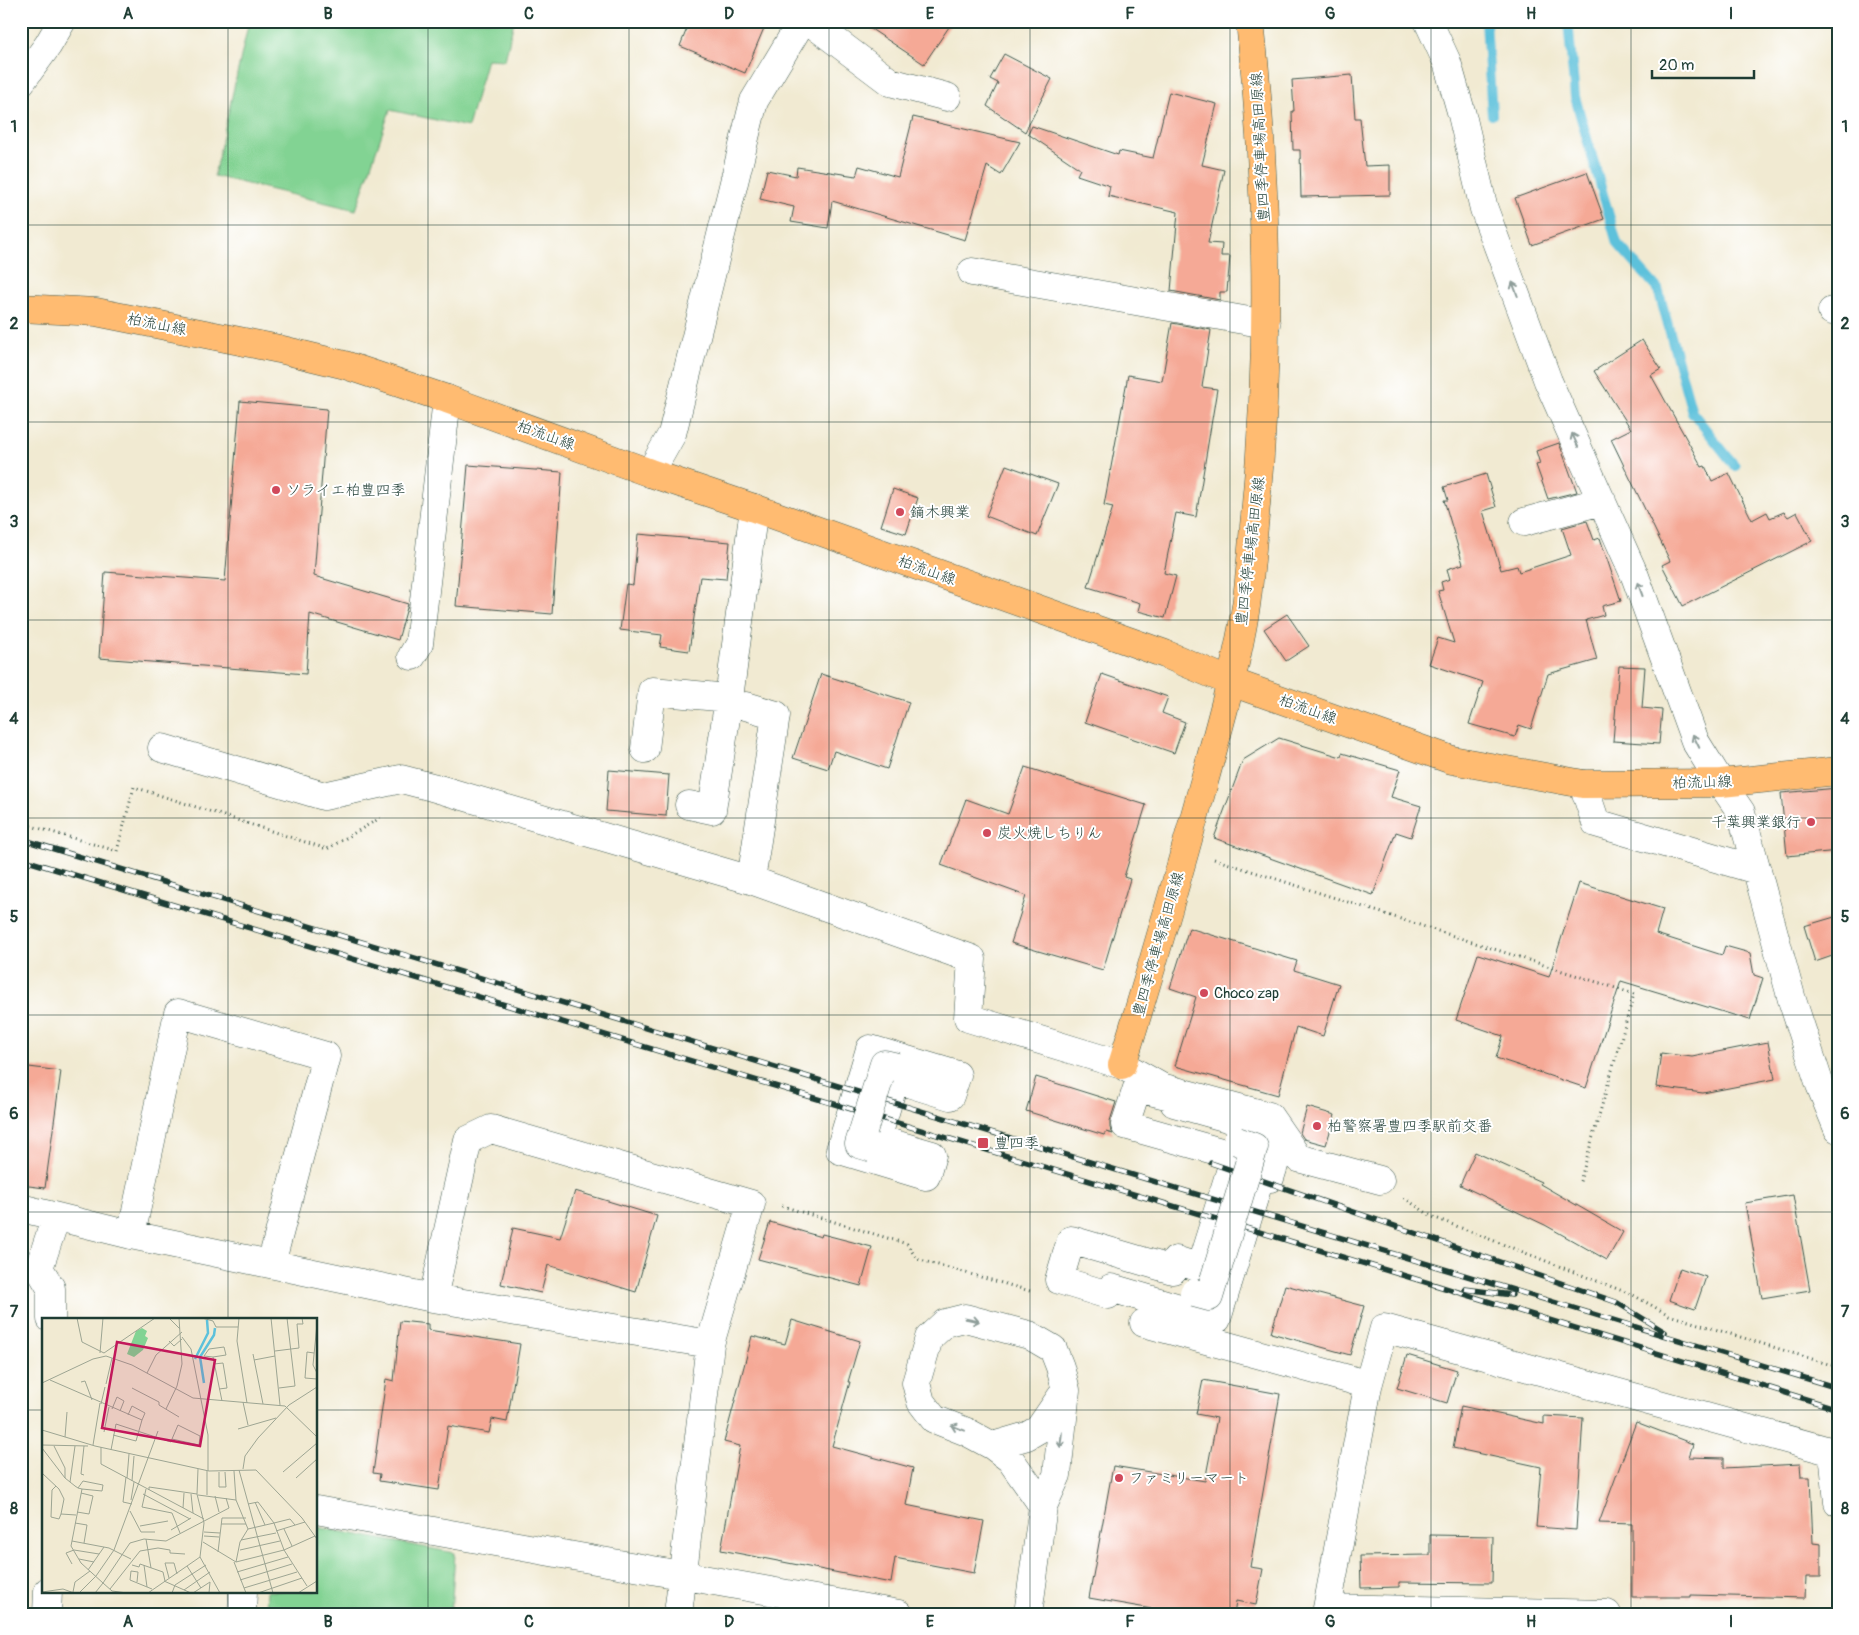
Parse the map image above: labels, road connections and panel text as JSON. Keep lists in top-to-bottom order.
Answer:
{
  "streets": {
    "main road": ["豊四季停車場高田原線", "柏流山線"]
  },
  "crossings": [
    ["豊四季停車場高田原線", "柏流山線"]
  ],
  "places": {
    "other": [
      "ソライエ柏豊四季",
      "鏑木興業",
      "千葉興業銀行",
      "炭火焼しちりん",
      "Choco zap",
      "柏警察署豊四季駅前交番",
      "ファミリーマート"
    ],
    "transit": ["豊四季"]
  },
  "scale_bar": "20 m",
  "grid": {
    "columns": [
      "A",
      "B",
      "C",
      "D",
      "E",
      "F",
      "G",
      "H",
      "I"
    ],
    "rows": [
      "1",
      "2",
      "3",
      "4",
      "5",
      "6",
      "7",
      "8"
    ]
  }
}
